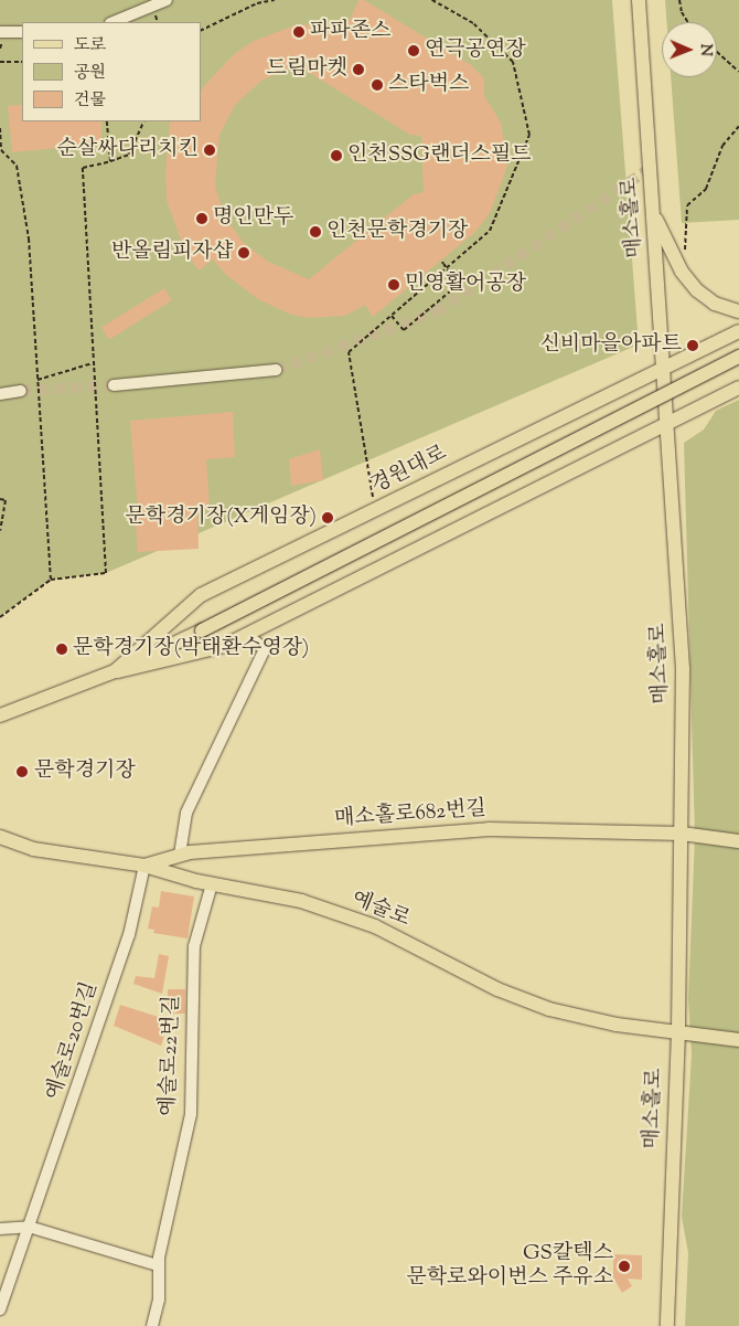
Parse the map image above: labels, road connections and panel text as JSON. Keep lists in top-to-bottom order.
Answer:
{
  "streets": {
    "main road": [
      "매소홀로",
      "경원대로",
      "매소홀로682번길",
      "예술로"
    ],
    "street": ["예술로20번길", "예술로22번길"]
  },
  "crossings": [
    ["매소홀로", "경원대로"],
    ["매소홀로", "매소홀로682번길"],
    ["매소홀로", "예술로"],
    ["매소홀로682번길", "예술로"],
    ["매소홀로682번길", "예술로20번길"],
    ["예술로", "예술로20번길"],
    ["예술로", "예술로22번길"]
  ],
  "places": [
    "파파존스",
    "연극공연장",
    "드림마켓",
    "스타벅스",
    "순살싸다리치킨",
    "인천SSG랜더스필드",
    "명인만두",
    "인천문학경기장",
    "반올림피자샵",
    "민영활어공장",
    "신비마을아파트",
    "문학경기장(X게임장)",
    "문학경기장(박태환수영장)",
    "문학경기장",
    "GS칼텍스 문학로와이번스 주유소"
  ],
  "legend": ["도로", "공원", "건물"],
  "north": "right"
}
